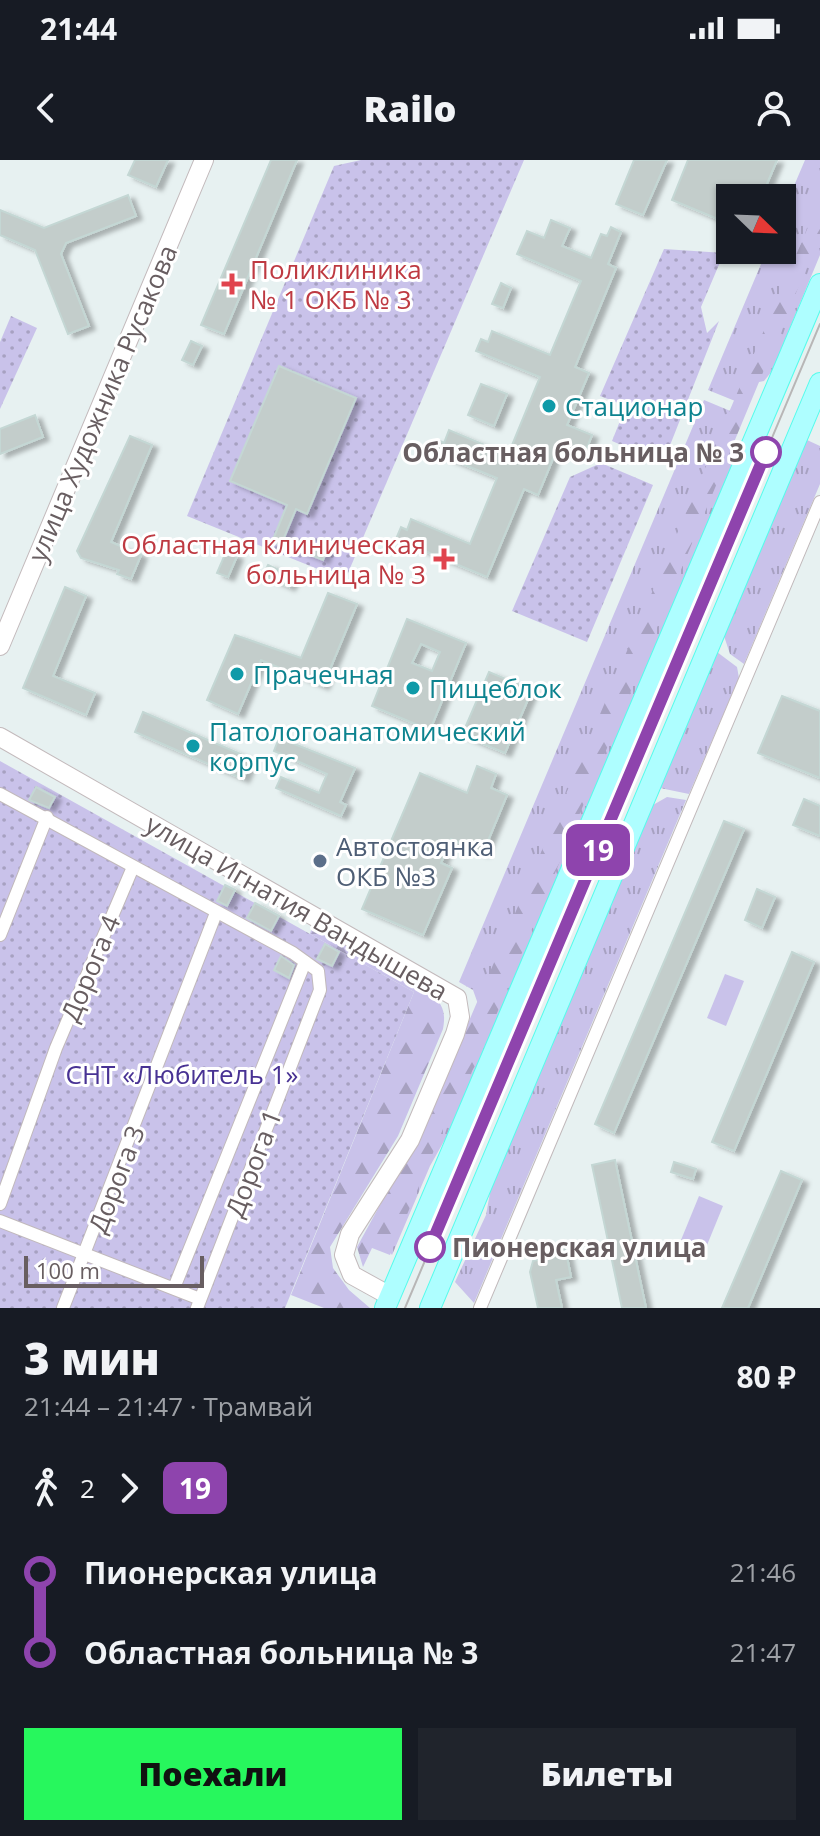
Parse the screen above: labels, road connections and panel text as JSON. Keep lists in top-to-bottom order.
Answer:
{
  "streets": {
    "street": [
      "улица Художника Русакова",
      "улица Игнатия Вандышева",
      "Дорога 4",
      "Дорога 1",
      "Дорога 3"
    ]
  },
  "parks": ["СНТ «Любитель 1»"],
  "places": {
    "health": ["Поликлиника № 1 ОКБ № 3", "Областная клиническая больница № 3"],
    "other": [
      "Стационар",
      "Областная больница № 3",
      "Прачечная",
      "Пищеблок",
      "Патологоанатомический корпус",
      "Автостоянка ОКБ №3",
      "Пионерская улица"
    ]
  },
  "lines": ["tram line 19"],
  "scale_bar": "100 m",
  "north": "bottom right",
  "page": {
    "status": "21:44",
    "header": "Railo",
    "on_map": "19",
    "scale": "100 m",
    "heading": ["3 мин", "21:44 – 21:47 · Трамвай", "80 ₽"],
    "legs": ["2", "19"],
    "list": [
      {
        "name": "Пионерская улица",
        "value": "21:46"
      },
      {
        "name": "Областная больница № 3",
        "value": "21:47"
      }
    ],
    "buttons": ["Поехали", "Билеты"]
  }
}
